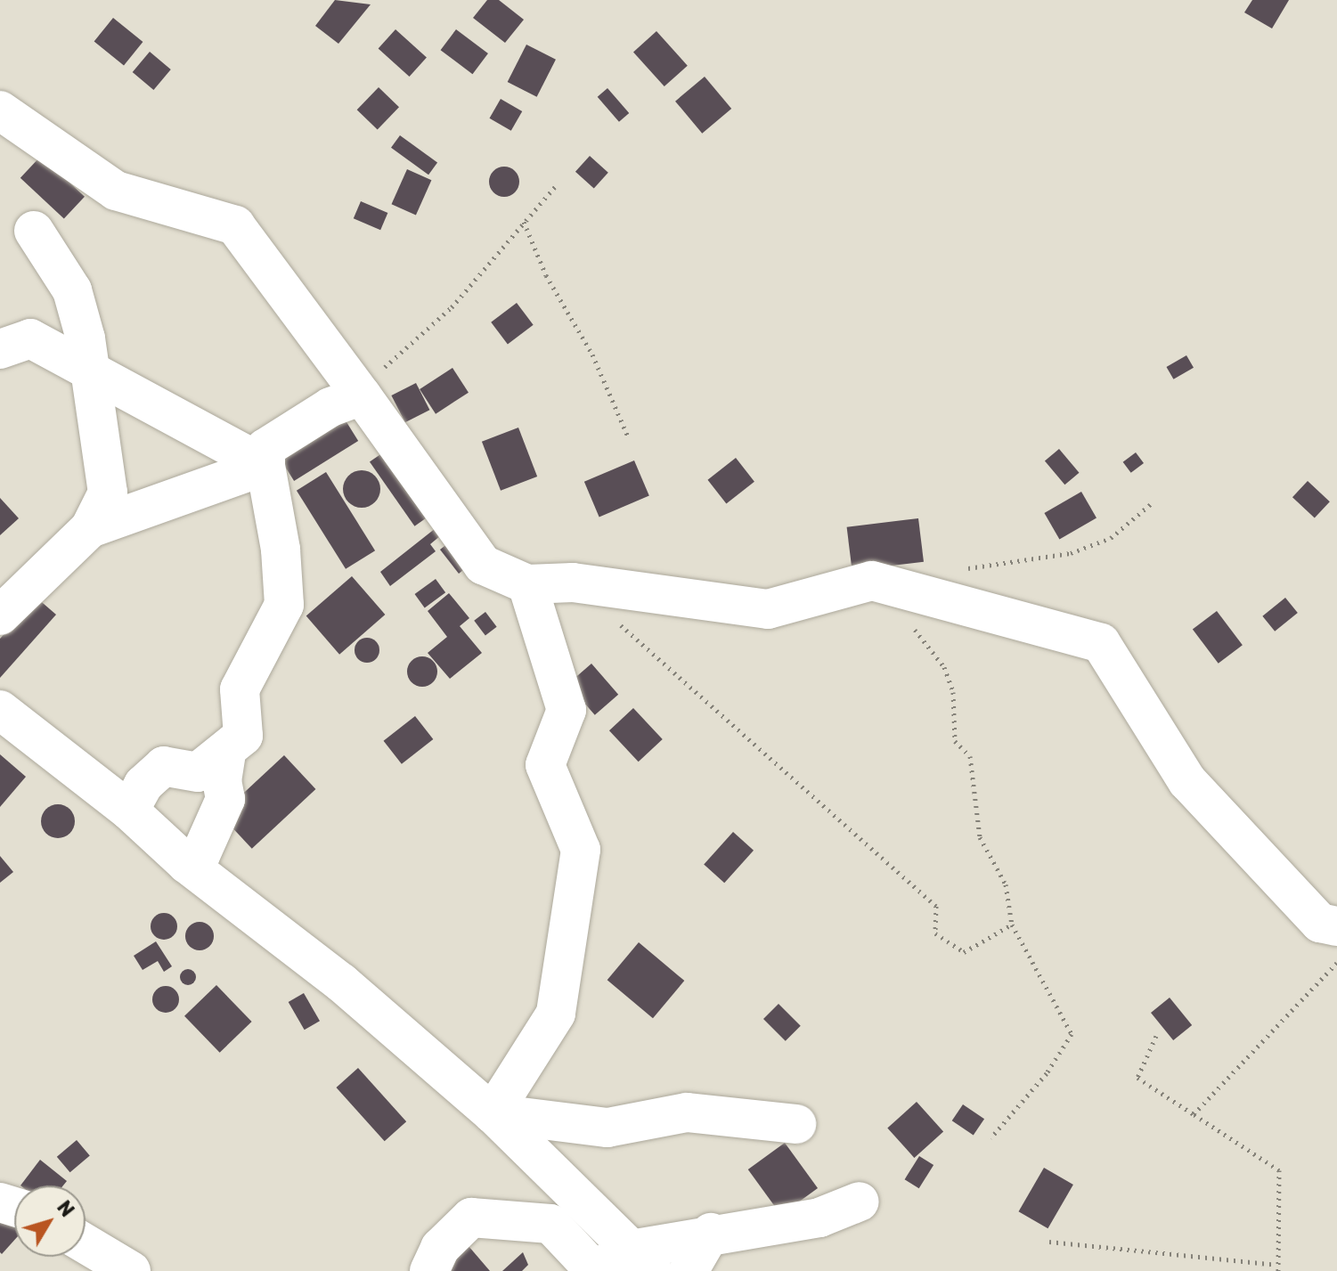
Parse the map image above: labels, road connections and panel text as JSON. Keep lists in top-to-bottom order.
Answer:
{
  "north": "top right"
}
